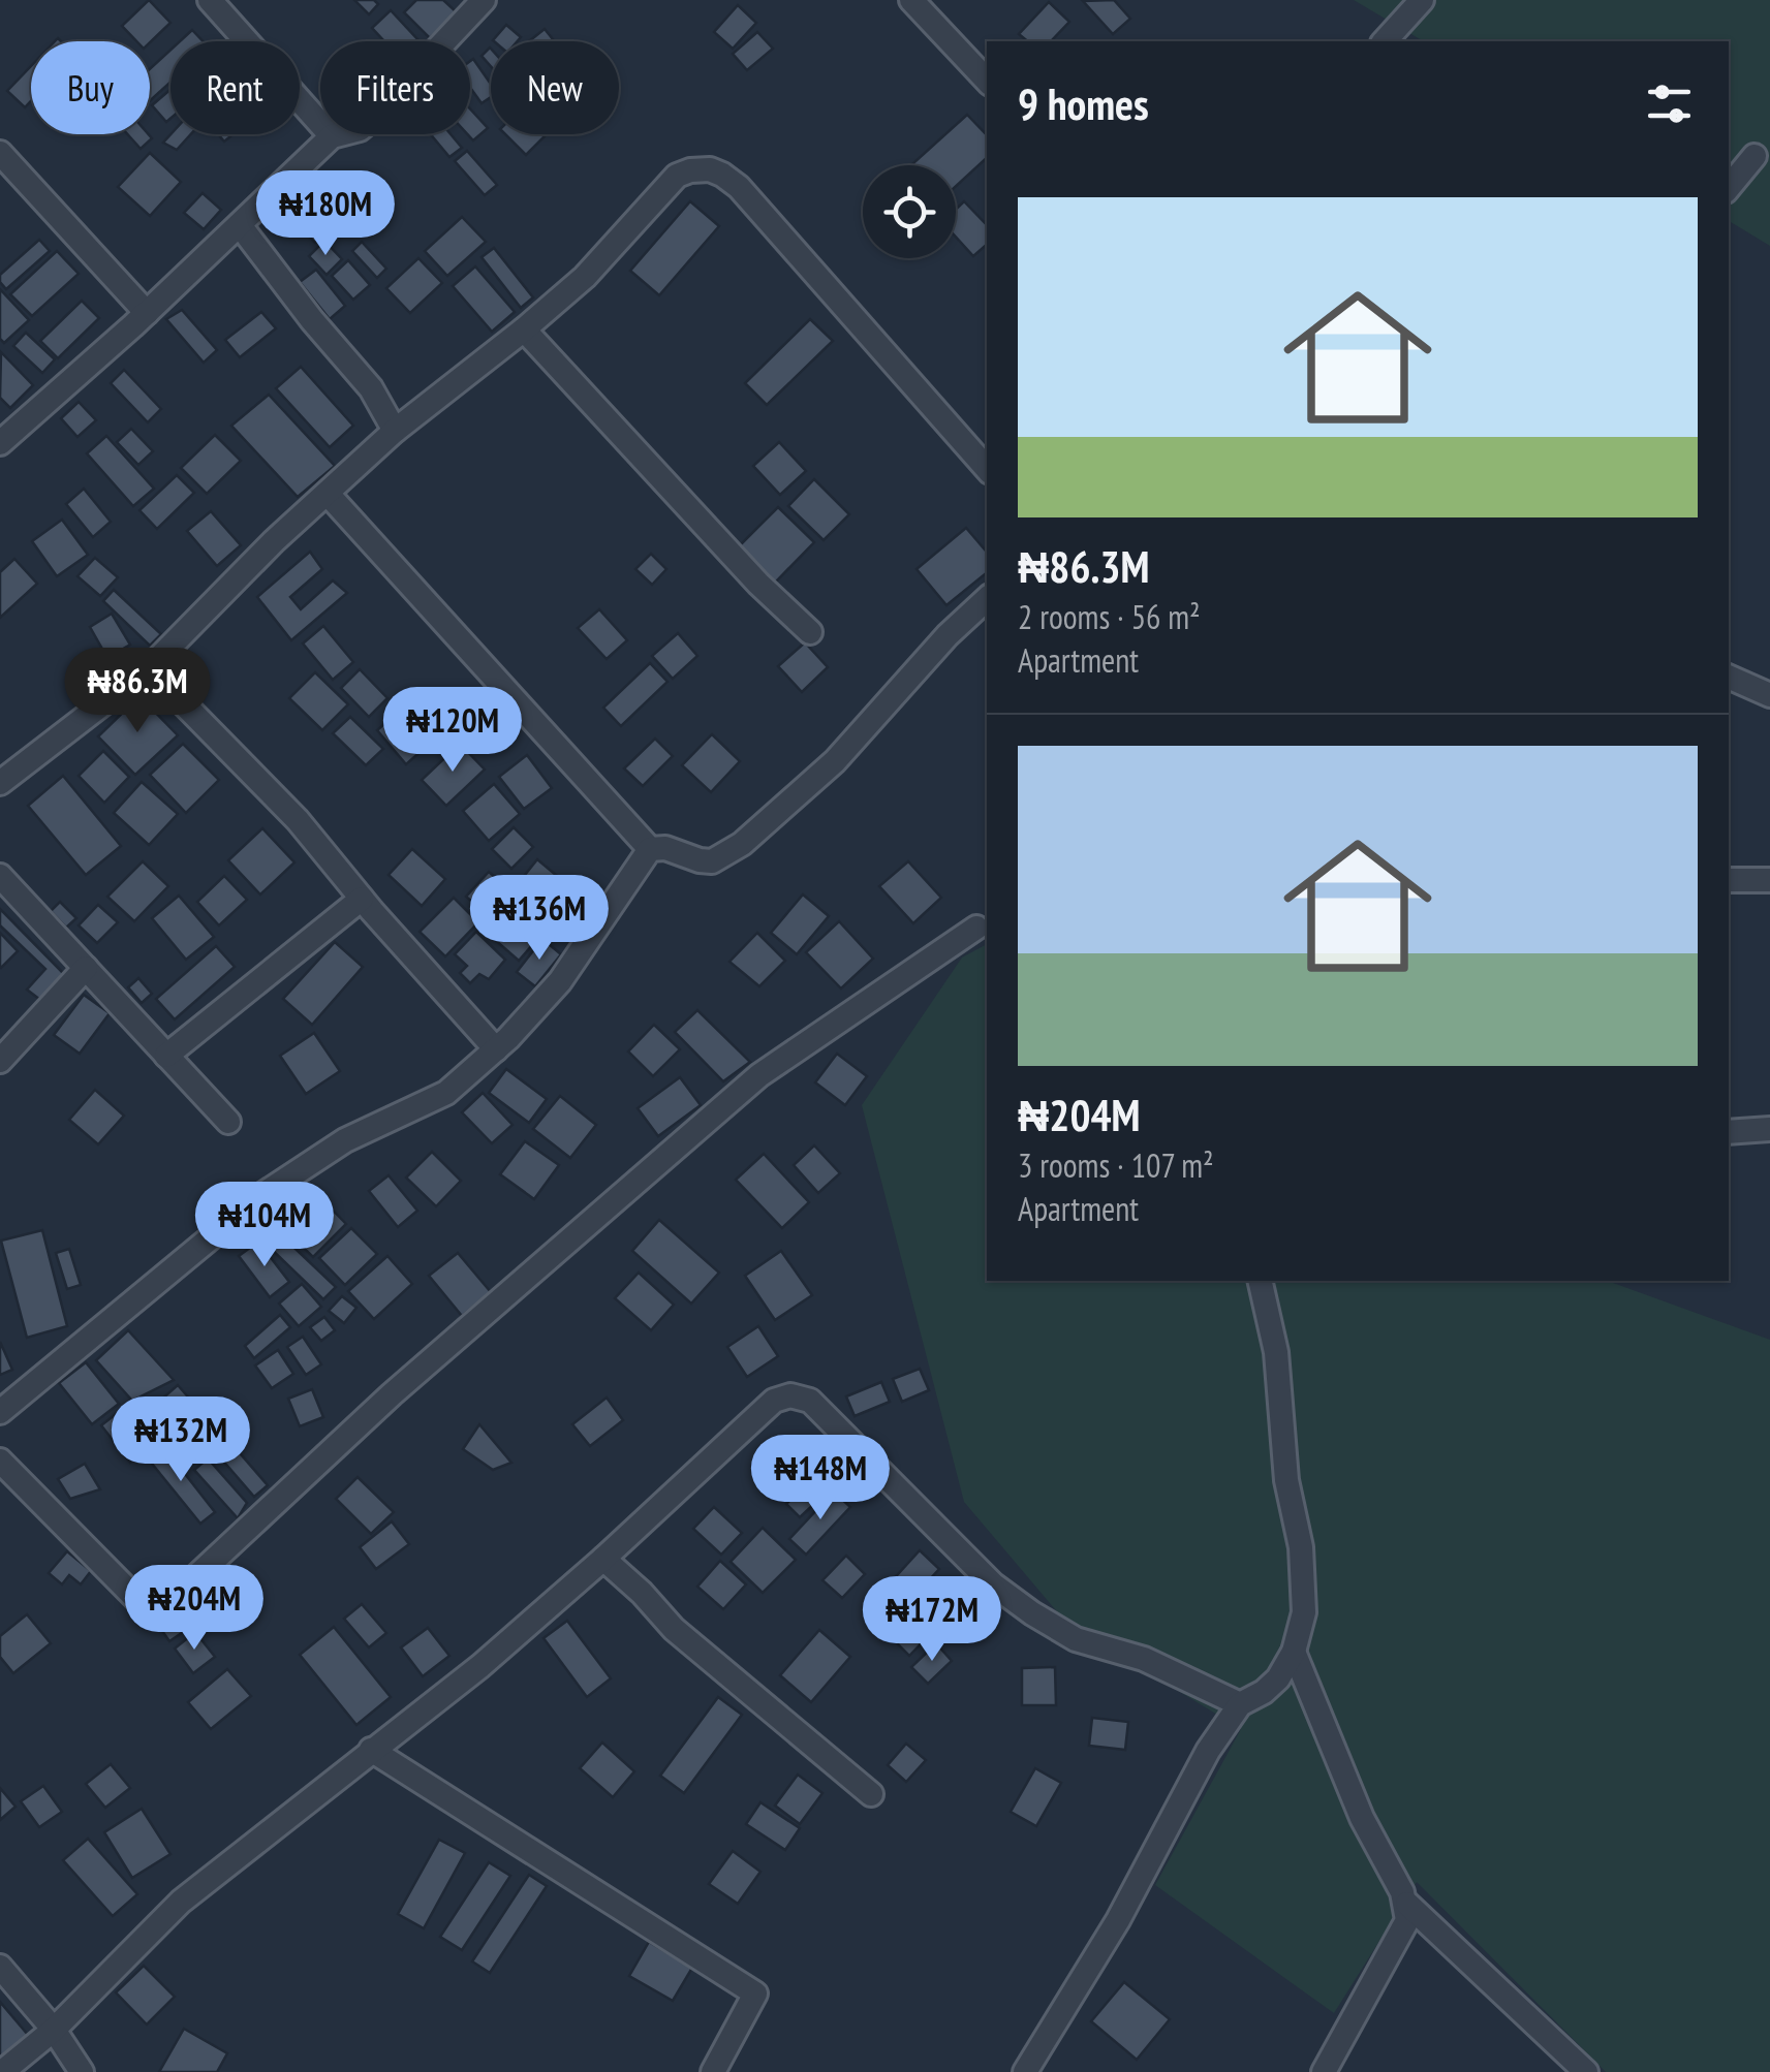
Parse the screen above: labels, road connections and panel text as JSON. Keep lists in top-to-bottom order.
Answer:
{
  "page": {
    "chip": [
      "Buy",
      "Rent",
      "Filters",
      "New"
    ],
    "heading": "9 homes",
    "list": [
      {
        "name": "₦86.3M",
        "note": "2 rooms · 56 m² · Apartment"
      },
      {
        "name": "₦204M",
        "note": "3 rooms · 107 m² · Apartment"
      }
    ],
    "price": [
      "₦180M",
      "₦86.3M",
      "₦120M",
      "₦136M",
      "₦104M",
      "₦132M",
      "₦148M",
      "₦204M",
      "₦172M"
    ]
  }
}
